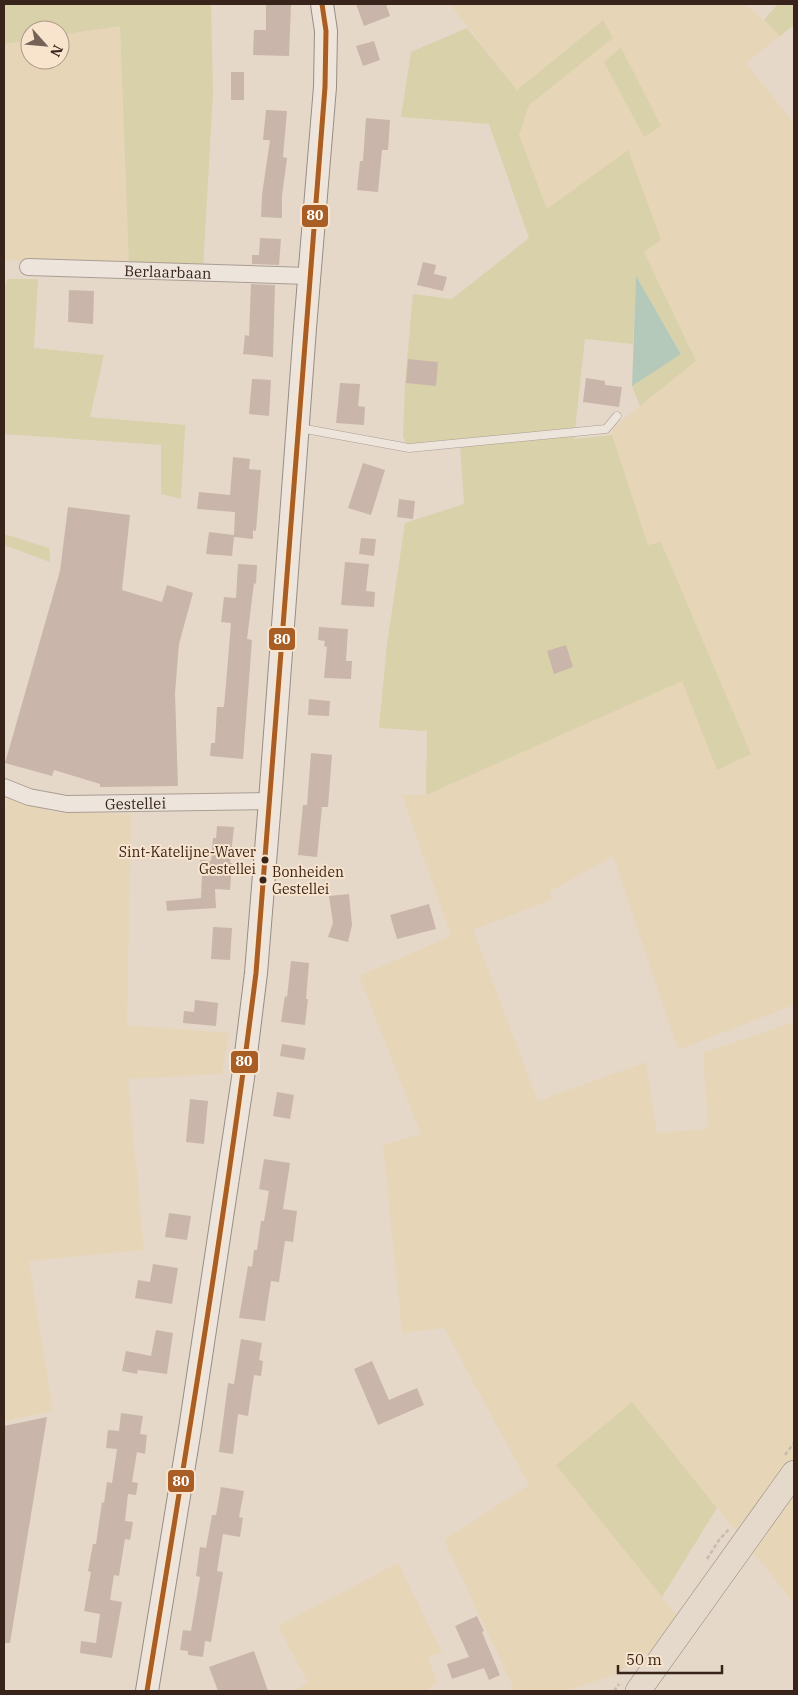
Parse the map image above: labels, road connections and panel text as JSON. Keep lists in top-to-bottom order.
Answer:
{
  "streets": {
    "street": ["Berlaarbaan", "Gestellei"]
  },
  "places": ["Sint-Katelijne-Waver Gestellei", "Bonheiden Gestellei"],
  "lines": ["transit line 80"],
  "scale_bar": "50 m",
  "north": "bottom right"
}
